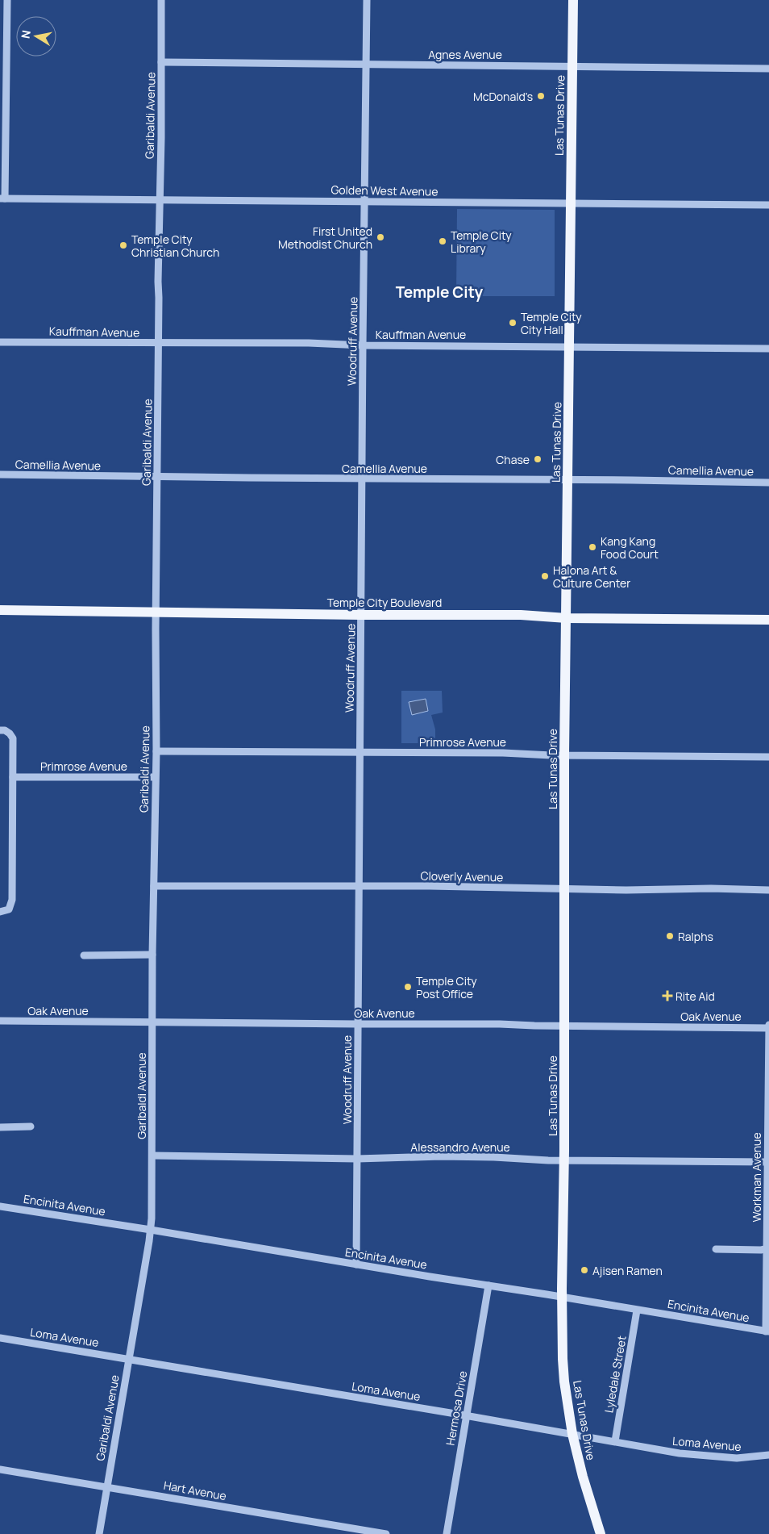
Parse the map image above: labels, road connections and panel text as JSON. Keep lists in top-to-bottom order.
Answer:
{
  "streets": {
    "main road": ["Las Tunas Drive", "Temple City Boulevard"],
    "street": [
      "Agnes Avenue",
      "Garibaldi Avenue",
      "Golden West Avenue",
      "Kauffman Avenue",
      "Woodruff Avenue",
      "Camellia Avenue",
      "Primrose Avenue",
      "Cloverly Avenue",
      "Oak Avenue",
      "Alessandro Avenue",
      "Workman Avenue",
      "Encinita Avenue",
      "Loma Avenue",
      "Lyledale Street",
      "Hermosa Drive",
      "Hart Avenue"
    ]
  },
  "crossings": [
    ["Agnes Avenue", "Garibaldi Avenue"],
    ["Agnes Avenue", "Las Tunas Drive"],
    ["Agnes Avenue", "Woodruff Avenue"],
    ["Garibaldi Avenue", "Golden West Avenue"],
    ["Garibaldi Avenue", "Kauffman Avenue"],
    ["Garibaldi Avenue", "Camellia Avenue"],
    ["Garibaldi Avenue", "Temple City Boulevard"],
    ["Garibaldi Avenue", "Primrose Avenue"],
    ["Garibaldi Avenue", "Cloverly Avenue"],
    ["Garibaldi Avenue", "Oak Avenue"],
    ["Garibaldi Avenue", "Alessandro Avenue"],
    ["Garibaldi Avenue", "Encinita Avenue"],
    ["Garibaldi Avenue", "Loma Avenue"],
    ["Garibaldi Avenue", "Hart Avenue"],
    ["Las Tunas Drive", "Golden West Avenue"],
    ["Las Tunas Drive", "Kauffman Avenue"],
    ["Las Tunas Drive", "Camellia Avenue"],
    ["Las Tunas Drive", "Temple City Boulevard"],
    ["Las Tunas Drive", "Primrose Avenue"],
    ["Las Tunas Drive", "Cloverly Avenue"],
    ["Las Tunas Drive", "Oak Avenue"],
    ["Las Tunas Drive", "Alessandro Avenue"],
    ["Las Tunas Drive", "Encinita Avenue"],
    ["Las Tunas Drive", "Loma Avenue"],
    ["Golden West Avenue", "Woodruff Avenue"],
    ["Kauffman Avenue", "Woodruff Avenue"],
    ["Woodruff Avenue", "Camellia Avenue"],
    ["Woodruff Avenue", "Temple City Boulevard"],
    ["Woodruff Avenue", "Primrose Avenue"],
    ["Woodruff Avenue", "Cloverly Avenue"],
    ["Woodruff Avenue", "Oak Avenue"],
    ["Woodruff Avenue", "Alessandro Avenue"],
    ["Woodruff Avenue", "Encinita Avenue"],
    ["Oak Avenue", "Workman Avenue"],
    ["Alessandro Avenue", "Workman Avenue"],
    ["Workman Avenue", "Encinita Avenue"],
    ["Encinita Avenue", "Lyledale Street"],
    ["Encinita Avenue", "Hermosa Drive"],
    ["Loma Avenue", "Lyledale Street"],
    ["Loma Avenue", "Hermosa Drive"]
  ],
  "districts": ["Temple City"],
  "places": {
    "other": [
      "McDonald's",
      "First United Methodist Church",
      "Temple City Library",
      "Temple City Christian Church",
      "Temple City City Hall",
      "Chase",
      "Kang Kang Food Court",
      "Halona Art & Culture Center",
      "Ralphs",
      "Temple City Post Office",
      "Ajisen Ramen"
    ],
    "health": ["Rite Aid"]
  },
  "north": "left"
}
